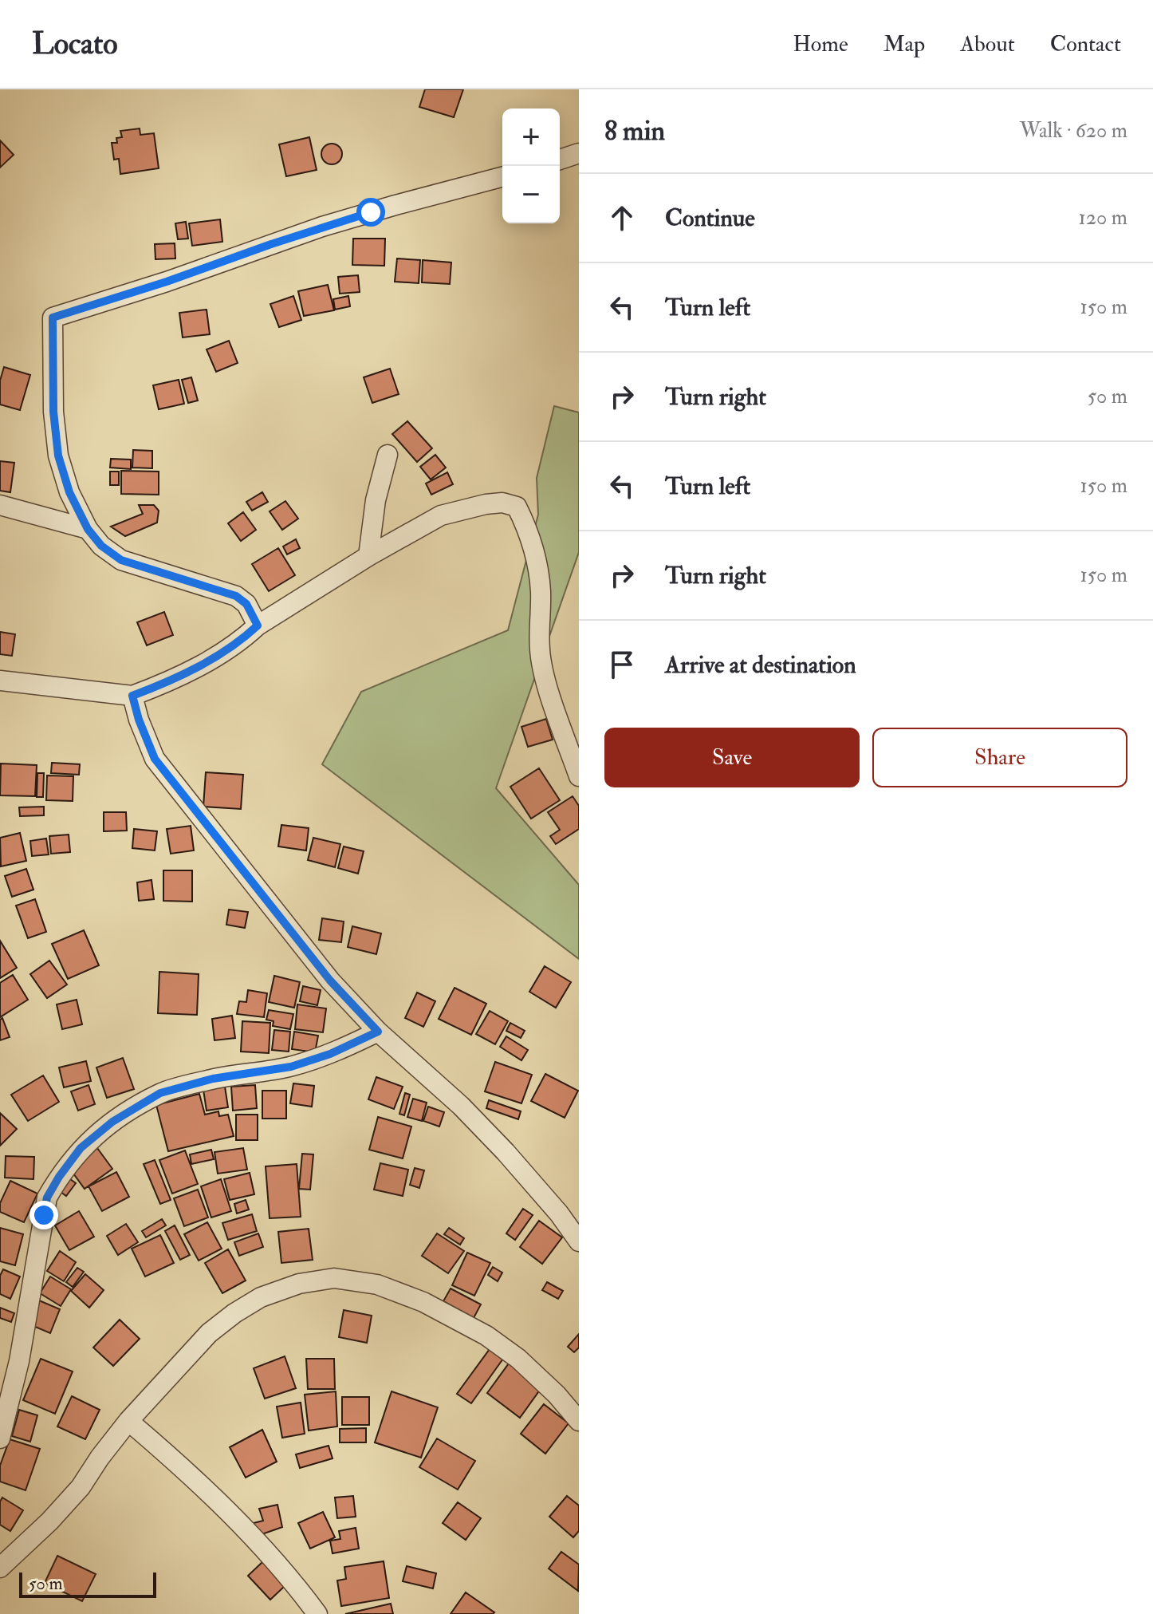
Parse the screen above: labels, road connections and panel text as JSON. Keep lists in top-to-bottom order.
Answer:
{
  "scale_bar": "50 m",
  "page": {
    "header": "Locato",
    "nav": [
      "Home",
      "Map",
      "About",
      "Contact"
    ],
    "heading": ["8 min", "Walk · 620 m"],
    "map_buttons": ["+", "−"],
    "list": [
      ["Continue", "120 m"],
      ["Turn left", "150 m"],
      ["Turn right", "50 m"],
      ["Turn left", "150 m"],
      ["Turn right", "150 m"],
      "Arrive at destination"
    ],
    "buttons": ["Save", "Share"],
    "scale": "50 m"
  }
}
